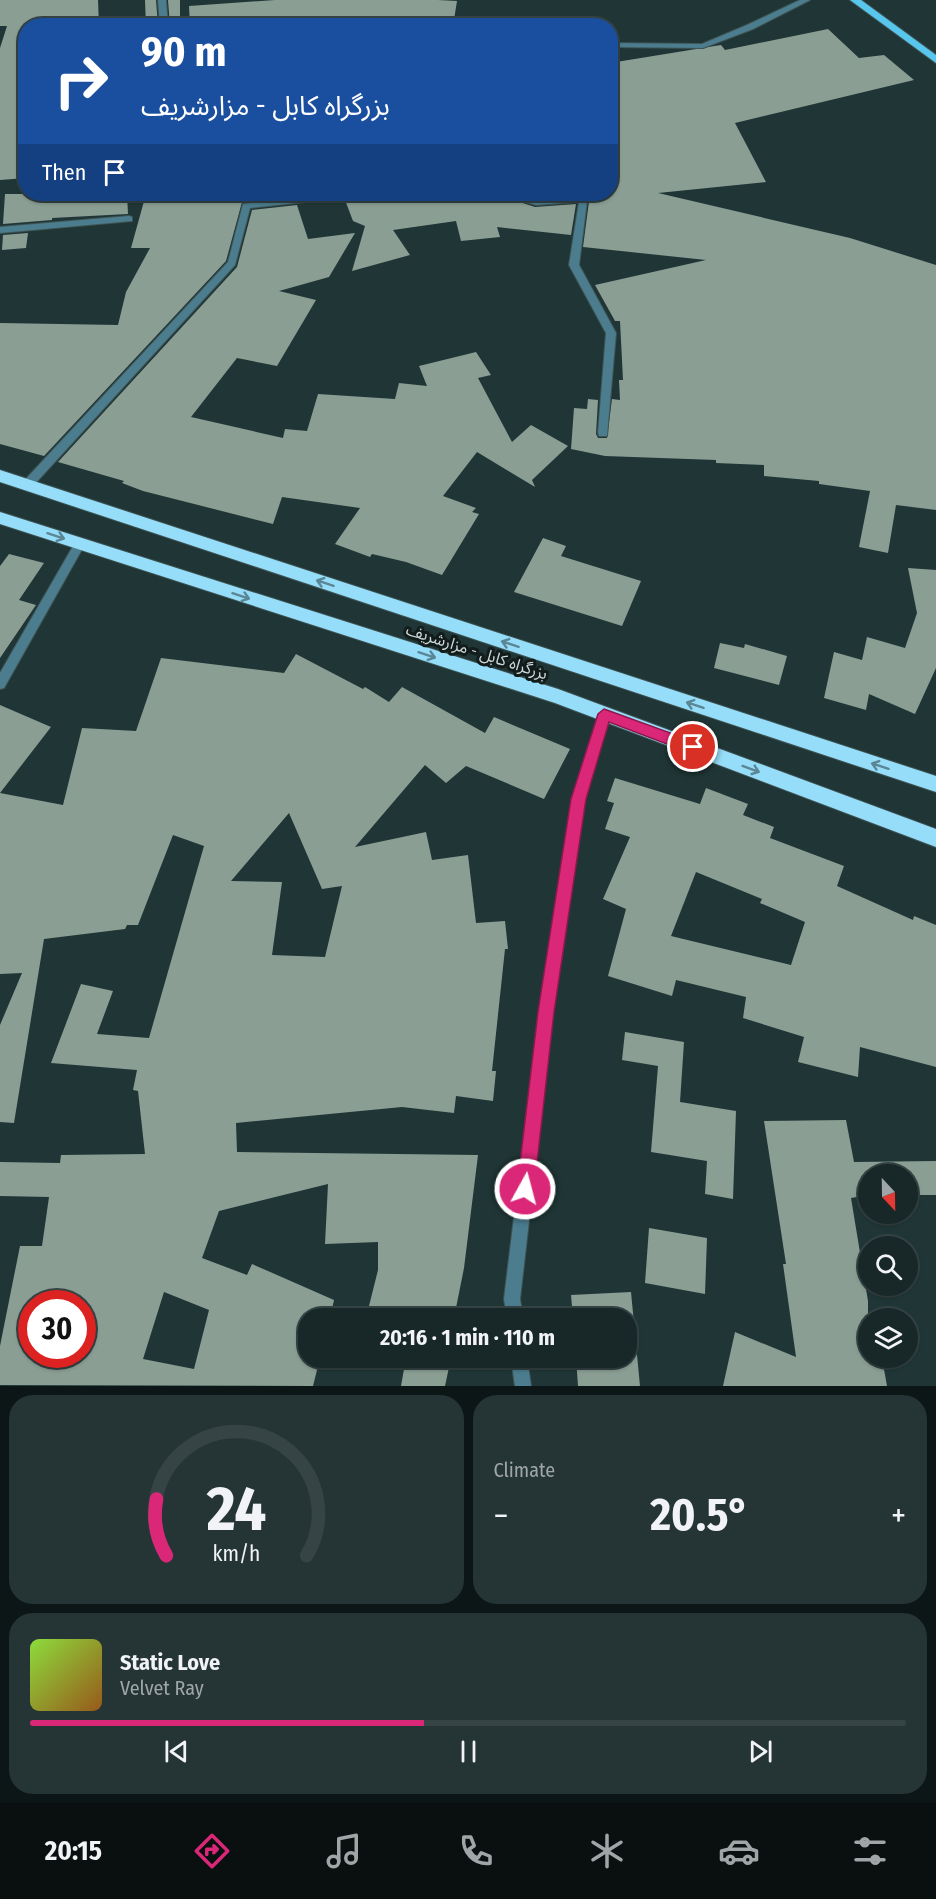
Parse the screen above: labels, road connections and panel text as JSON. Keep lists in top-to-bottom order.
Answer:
{
  "streets": {
    "highway": ["بزرگراه کابل - مزارشریف"]
  },
  "north": "bottom",
  "page": {
    "turn": ["90 m", "بزرگراه کابل - مزارشریف"],
    "then": "Then",
    "limit": "30",
    "trip": "20:16 · 1 min · 110 m",
    "tile": "Climate",
    "heat": ["−", "20.5°", "+"],
    "song": ["Static Love", "Velvet Ray"],
    "tabs": "20:15",
    "gauge": ["24", "km/h"]
  }
}
